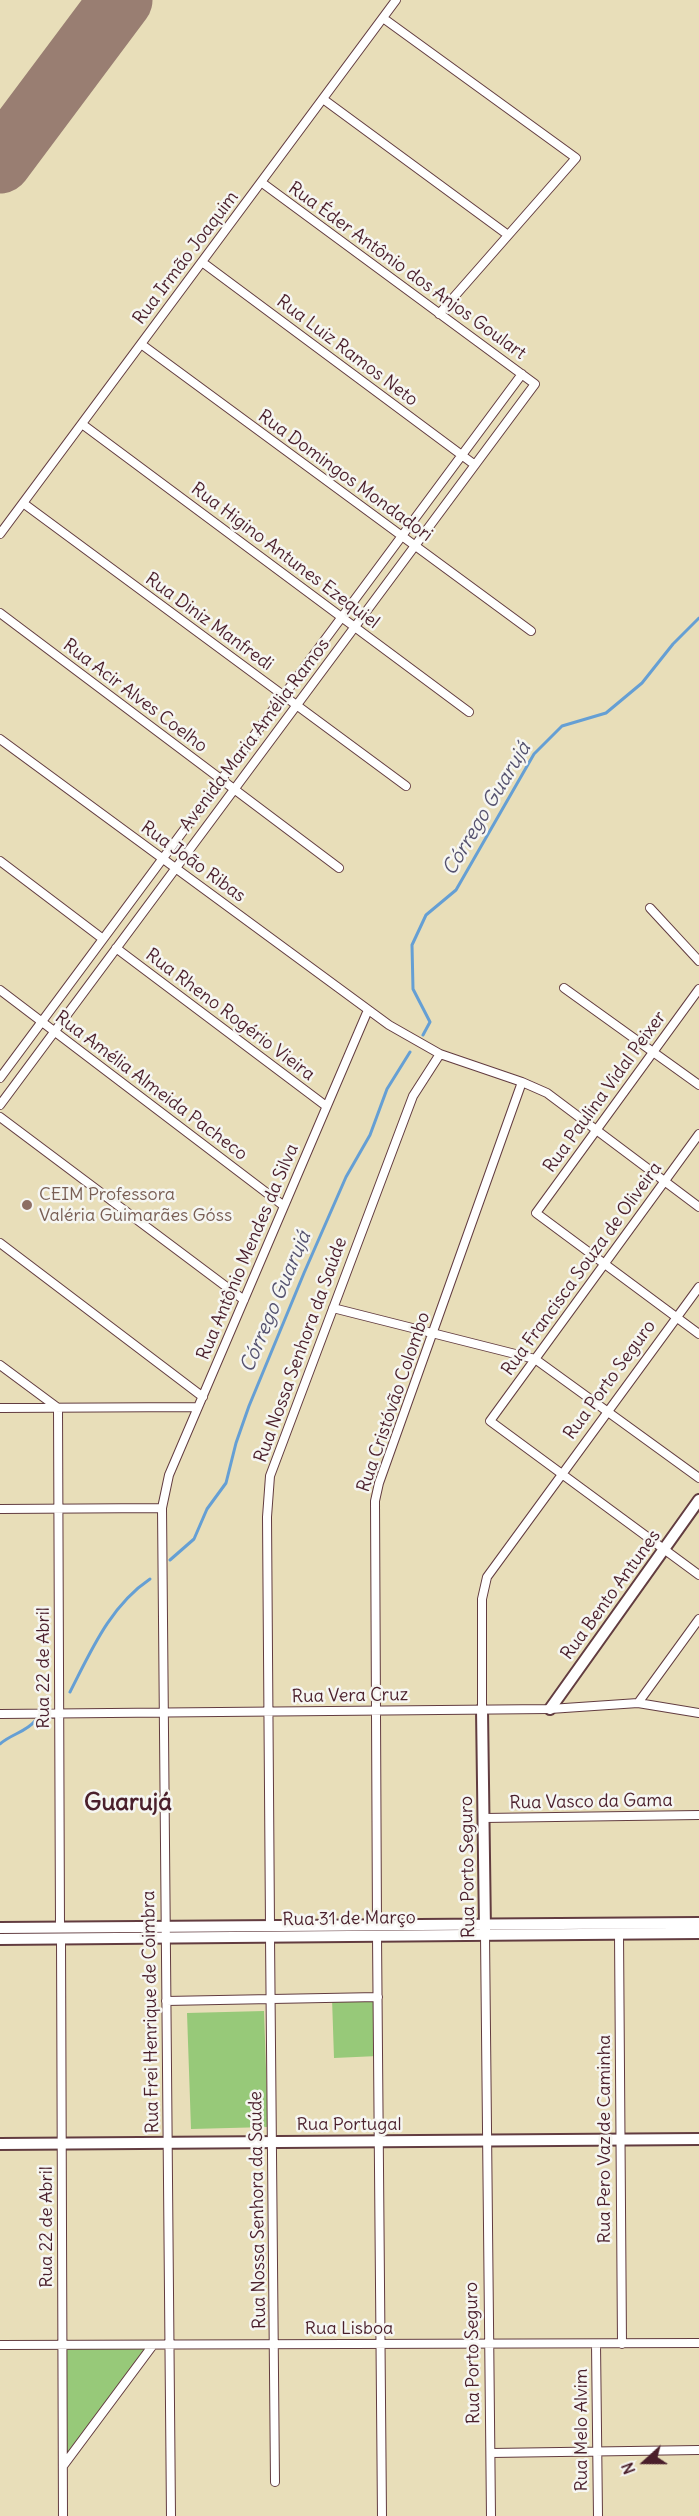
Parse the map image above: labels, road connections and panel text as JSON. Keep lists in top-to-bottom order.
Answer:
{
  "streets": {
    "street": [
      "Rua Irmão Joaquim",
      "Rua Éder Antônio dos Anjos Goulart",
      "Rua Luiz Ramos Neto",
      "Rua Domingos Mondadori",
      "Rua Higino Antunes Ezequiel",
      "Rua Diniz Manfredi",
      "Rua Acir Alves Coelho",
      "Avenida Maria Amélia Ramos",
      "Rua João Ribas",
      "Rua Rheno Rogério Vieira",
      "Rua Amélia Almeida Pacheco",
      "Rua Paulina Vidal Peixer",
      "Rua Antônio Mendes da Silva",
      "Rua Francisca Souza de Oliveira",
      "Rua Nossa Senhora da Saúde",
      "Rua Porto Seguro",
      "Rua Cristóvão Colombo",
      "Rua Bento Antunes",
      "Rua 22 de Abril",
      "Rua Vera Cruz",
      "Rua Vasco da Gama",
      "Rua 31 de Março",
      "Rua Frei Henrique de Coimbra",
      "Rua Portugal",
      "Rua Pero Vaz de Caminha",
      "Rua Lisboa",
      "Rua Melo Alvim"
    ]
  },
  "crossings": [
    ["Rua Irmão Joaquim", "Rua Éder Antônio dos Anjos Goulart"],
    ["Rua Irmão Joaquim", "Rua Luiz Ramos Neto"],
    ["Rua Irmão Joaquim", "Rua Domingos Mondadori"],
    ["Rua Irmão Joaquim", "Rua Higino Antunes Ezequiel"],
    ["Rua Irmão Joaquim", "Rua Diniz Manfredi"],
    ["Rua Éder Antônio dos Anjos Goulart", "Avenida Maria Amélia Ramos"],
    ["Rua Luiz Ramos Neto", "Avenida Maria Amélia Ramos"],
    ["Rua Domingos Mondadori", "Avenida Maria Amélia Ramos"],
    ["Rua Higino Antunes Ezequiel", "Avenida Maria Amélia Ramos"],
    ["Rua Diniz Manfredi", "Avenida Maria Amélia Ramos"],
    ["Rua Acir Alves Coelho", "Avenida Maria Amélia Ramos"],
    ["Avenida Maria Amélia Ramos", "Rua João Ribas"],
    ["Avenida Maria Amélia Ramos", "Rua Rheno Rogério Vieira"],
    ["Avenida Maria Amélia Ramos", "Rua Amélia Almeida Pacheco"],
    ["Rua João Ribas", "Rua Paulina Vidal Peixer"],
    ["Rua João Ribas", "Rua Antônio Mendes da Silva"],
    ["Rua João Ribas", "Rua Francisca Souza de Oliveira"],
    ["Rua João Ribas", "Rua Nossa Senhora da Saúde"],
    ["Rua João Ribas", "Rua Cristóvão Colombo"],
    ["Rua Rheno Rogério Vieira", "Rua Antônio Mendes da Silva"],
    ["Rua Amélia Almeida Pacheco", "Rua Antônio Mendes da Silva"],
    ["Rua Paulina Vidal Peixer", "Rua Francisca Souza de Oliveira"],
    ["Rua Antônio Mendes da Silva", "Rua Frei Henrique de Coimbra"],
    ["Rua Francisca Souza de Oliveira", "Rua Porto Seguro"],
    ["Rua Nossa Senhora da Saúde", "Rua Vera Cruz"],
    ["Rua Nossa Senhora da Saúde", "Rua 31 de Março"],
    ["Rua Nossa Senhora da Saúde", "Rua Portugal"],
    ["Rua Nossa Senhora da Saúde", "Rua Lisboa"],
    ["Rua Porto Seguro", "Rua Vera Cruz"],
    ["Rua Porto Seguro", "Rua Vasco da Gama"],
    ["Rua Porto Seguro", "Rua 31 de Março"],
    ["Rua Porto Seguro", "Rua Portugal"],
    ["Rua Porto Seguro", "Rua Lisboa"],
    ["Rua Cristóvão Colombo", "Rua Vera Cruz"],
    ["Rua Cristóvão Colombo", "Rua 31 de Março"],
    ["Rua Cristóvão Colombo", "Rua Portugal"],
    ["Rua Cristóvão Colombo", "Rua Lisboa"],
    ["Rua Bento Antunes", "Rua Vera Cruz"],
    ["Rua 22 de Abril", "Rua Vera Cruz"],
    ["Rua 22 de Abril", "Rua 31 de Março"],
    ["Rua 22 de Abril", "Rua Portugal"],
    ["Rua 22 de Abril", "Rua Lisboa"],
    ["Rua Vera Cruz", "Rua Frei Henrique de Coimbra"],
    ["Rua 31 de Março", "Rua Frei Henrique de Coimbra"],
    ["Rua 31 de Março", "Rua Pero Vaz de Caminha"],
    ["Rua Frei Henrique de Coimbra", "Rua Portugal"],
    ["Rua Frei Henrique de Coimbra", "Rua Lisboa"],
    ["Rua Portugal", "Rua Pero Vaz de Caminha"],
    ["Rua Pero Vaz de Caminha", "Rua Lisboa"],
    ["Rua Lisboa", "Rua Melo Alvim"]
  ],
  "districts": ["Guarujá"],
  "water": ["Córrego Guarujá"],
  "places": ["CEIM Professora Valéria Guimarães Góss"],
  "north": "left"
}
